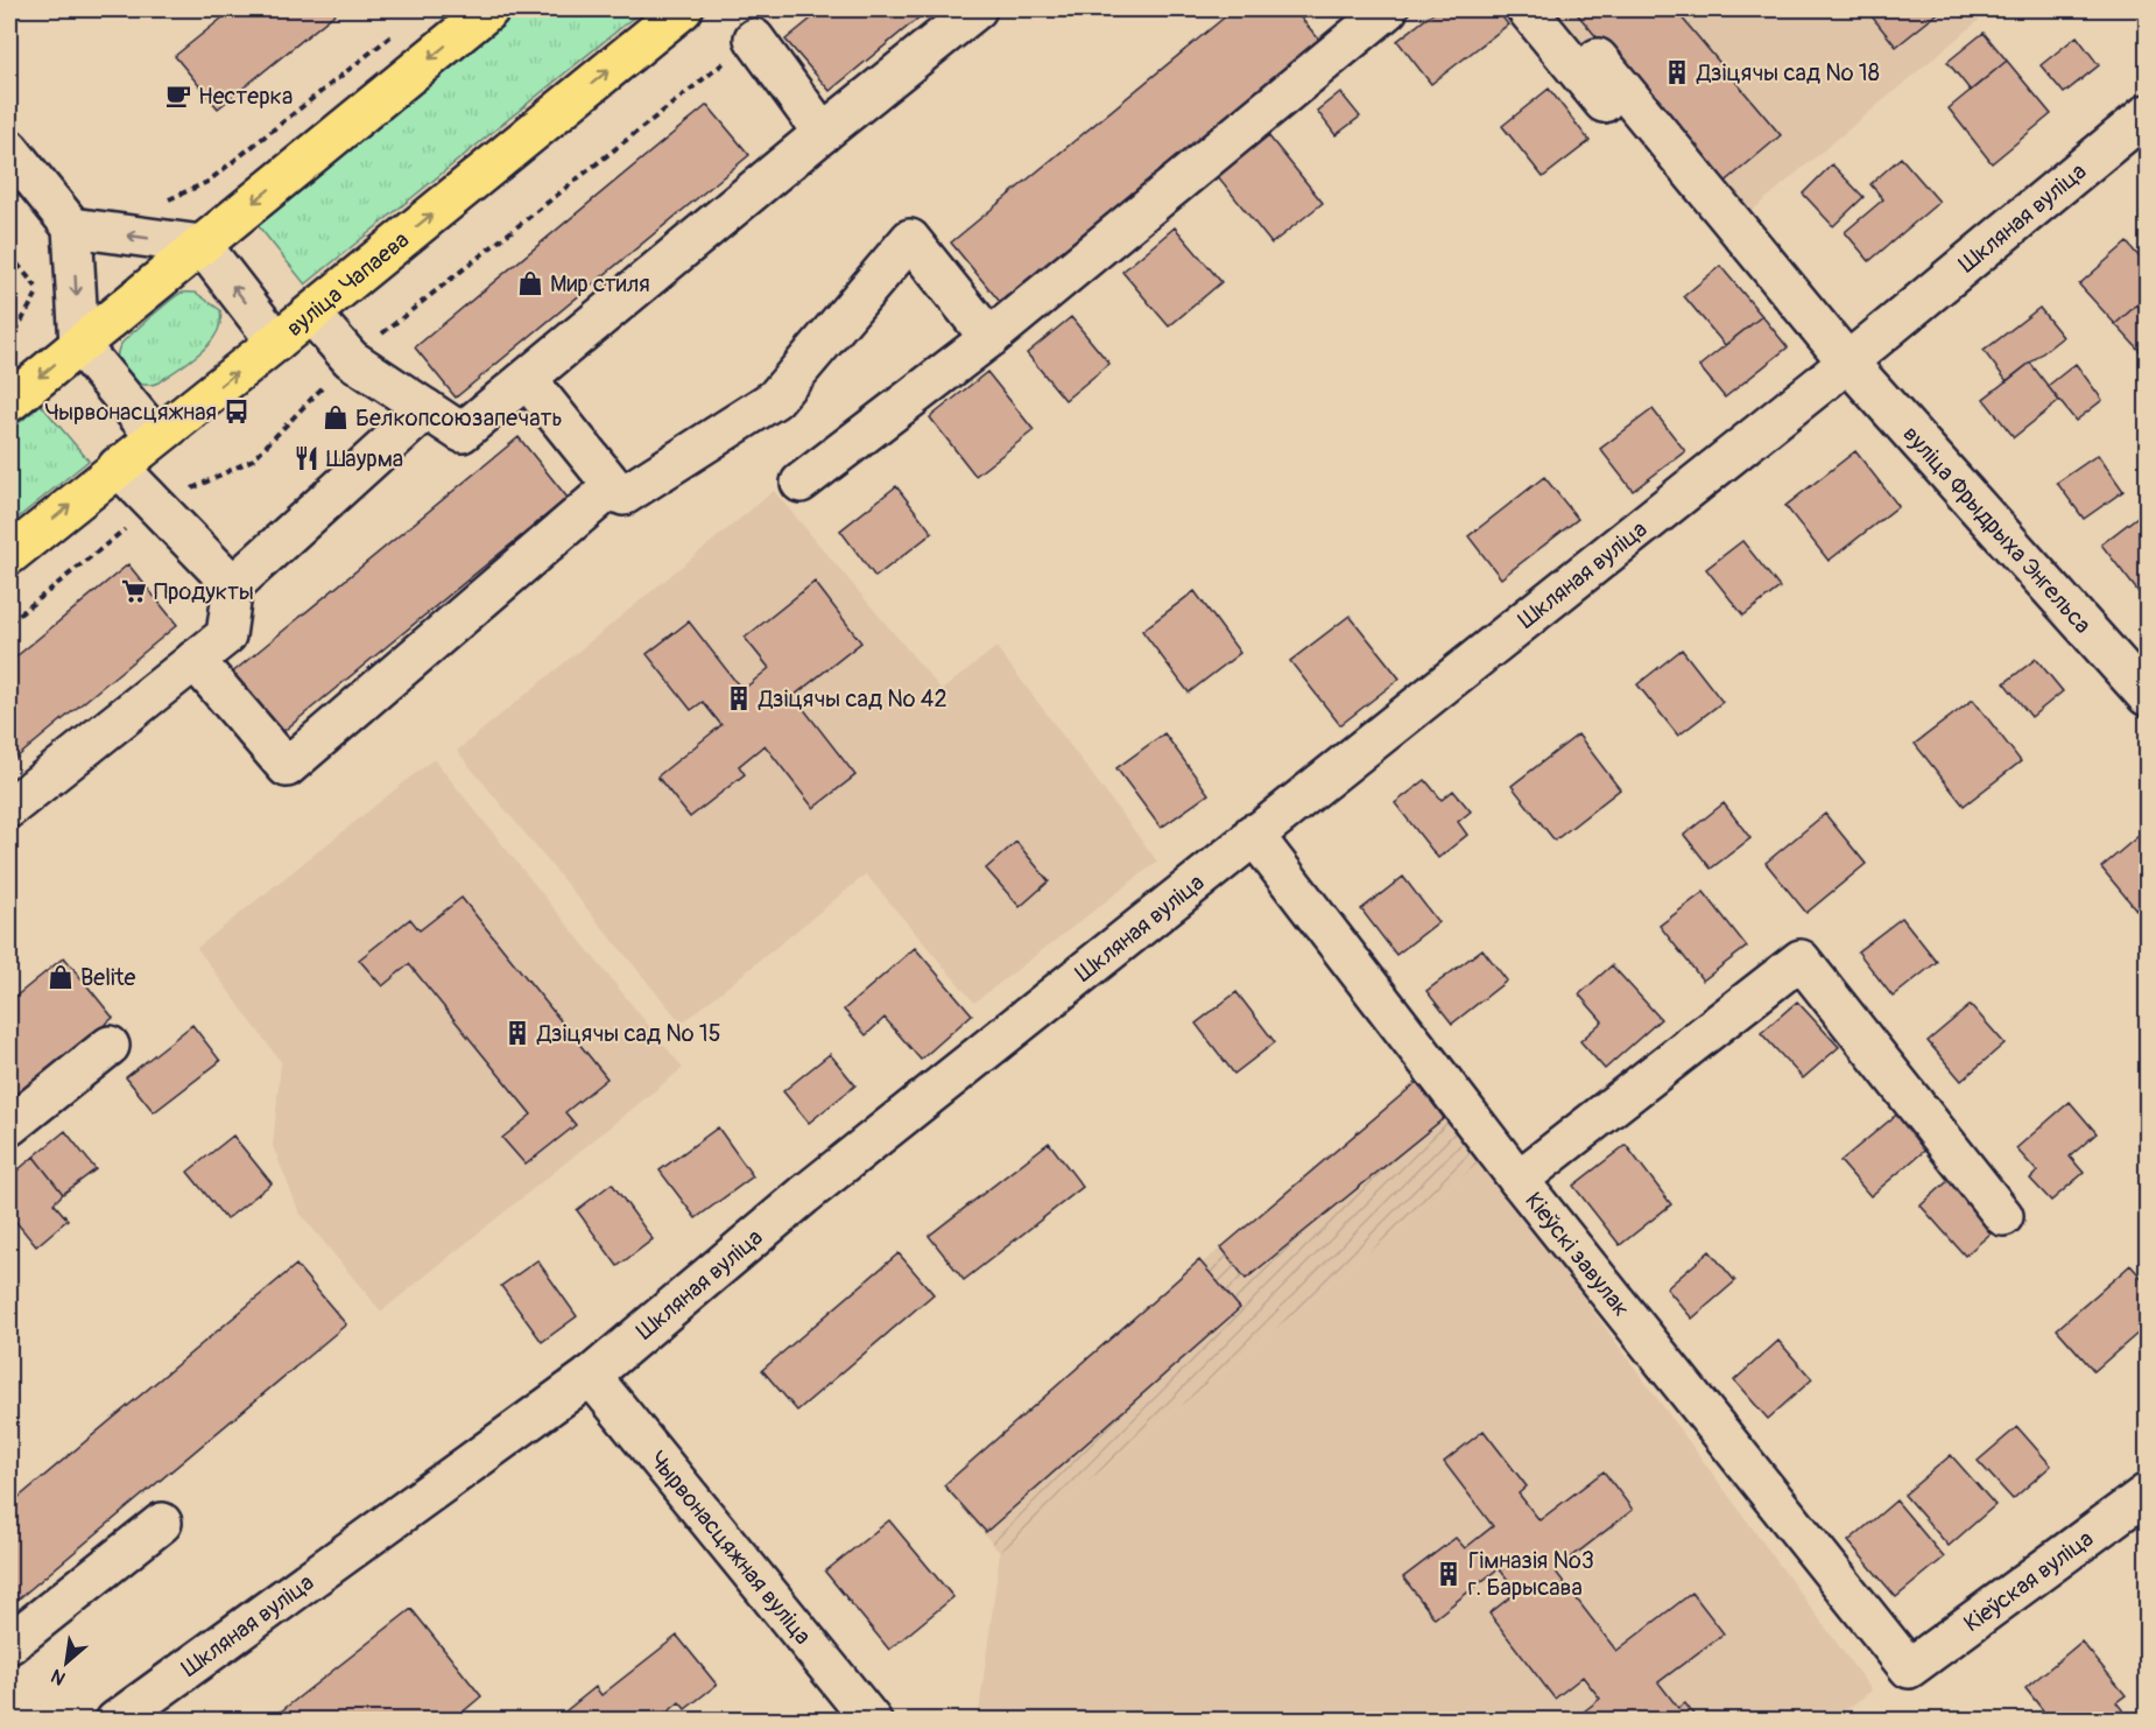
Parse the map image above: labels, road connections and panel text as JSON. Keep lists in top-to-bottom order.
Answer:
{
  "streets": {
    "main road": ["вуліца Чапаева"],
    "street": [
      "Шкляная вуліца",
      "вуліца Фрыдрыха Энгельса",
      "Кіеўскі завулак",
      "Чырвонасцяжная вуліца",
      "Кіеўская вуліца"
    ]
  },
  "crossings": [
    ["Шкляная вуліца", "вуліца Фрыдрыха Энгельса"],
    ["Шкляная вуліца", "Кіеўскі завулак"],
    ["Шкляная вуліца", "Чырвонасцяжная вуліца"],
    ["Кіеўскі завулак", "Кіеўская вуліца"]
  ],
  "places": {
    "building": [
      "Дзіцячы сад № 18",
      "Дзіцячы сад № 42",
      "Дзіцячы сад № 15",
      "Гімназія №3 г. Барысава"
    ],
    "cafe": ["Нестерка"],
    "shop": ["Мир стиля", "Белкопсоюзапечать", "Belite"],
    "bus stop": ["Чырвонасцяжная"],
    "restaurant": ["Шаурма"],
    "supermarket": ["Продукты"]
  },
  "north": "bottom left"
}
